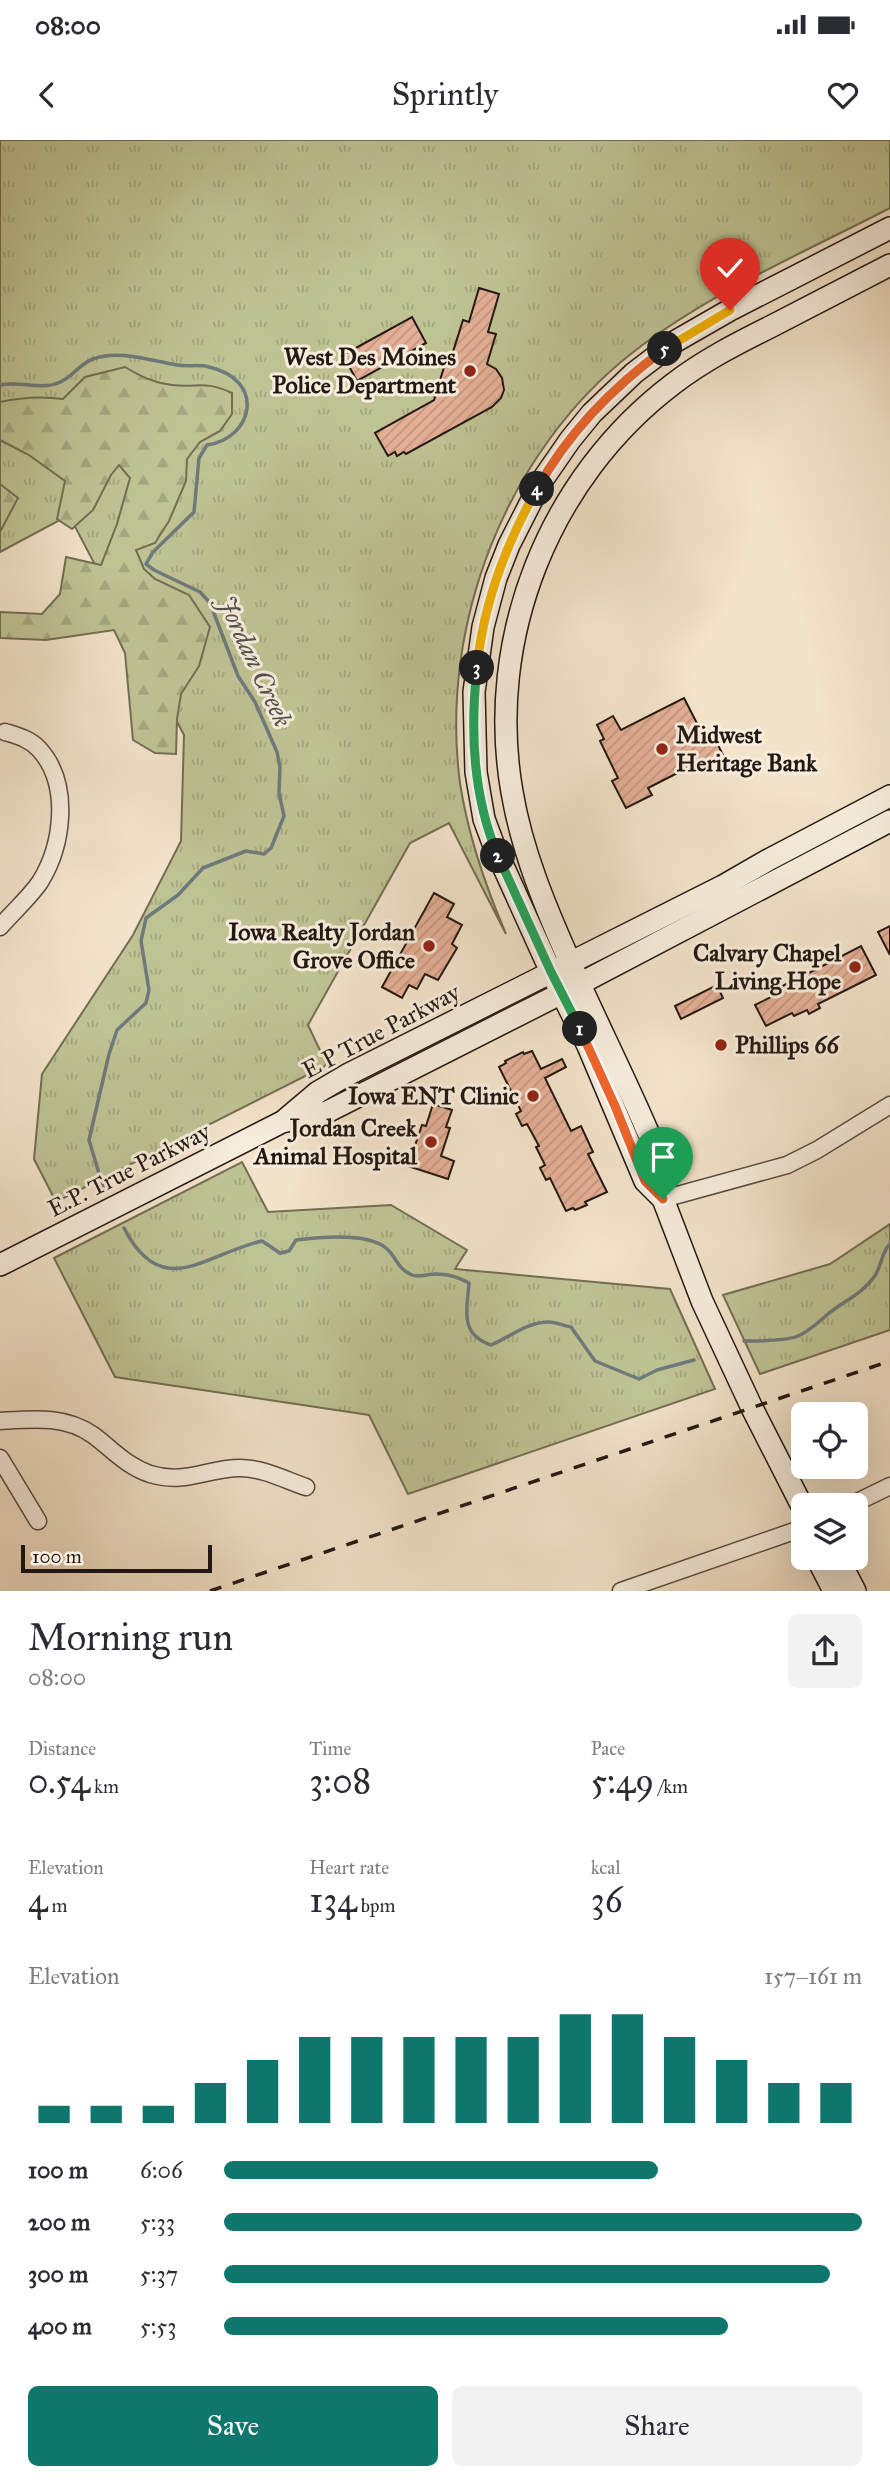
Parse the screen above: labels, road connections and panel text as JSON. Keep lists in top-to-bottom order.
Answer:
{
  "streets": {
    "main road": ["E P True Parkway", "E.P. True Parkway"]
  },
  "crossings": [
    ["E P True Parkway", "E.P. True Parkway"]
  ],
  "water": ["Jordan Creek"],
  "places": [
    "West Des Moines Police Department",
    "Midwest Heritage Bank",
    "Iowa Realty Jordan Grove Office",
    "Calvary Chapel Living Hope",
    "Phillips 66",
    "Iowa ENT Clinic",
    "Jordan Creek Animal Hospital"
  ],
  "scale_bar": "100 m",
  "page": {
    "status": "08:00",
    "header": "Sprintly",
    "pins": [
      "5",
      "4",
      "3",
      "2",
      "1"
    ],
    "scale": "100 m",
    "heading": ["Morning run", "08:00"],
    "stats": [
      ["Distance", "0.54 km"],
      ["Time", "3:08"],
      ["Pace", "5:49 /km"],
      ["Elevation", "4 m"],
      ["Heart rate", "134 bpm"],
      ["kcal", "36"]
    ],
    "chart": ["Elevation", "157–161 m"],
    "list": [
      {
        "name": "100 m",
        "note": "6:06"
      },
      {
        "name": "200 m",
        "note": "5:33"
      },
      {
        "name": "300 m",
        "note": "5:37"
      },
      {
        "name": "400 m",
        "note": "5:53"
      }
    ],
    "buttons": ["Save", "Share"]
  }
}
